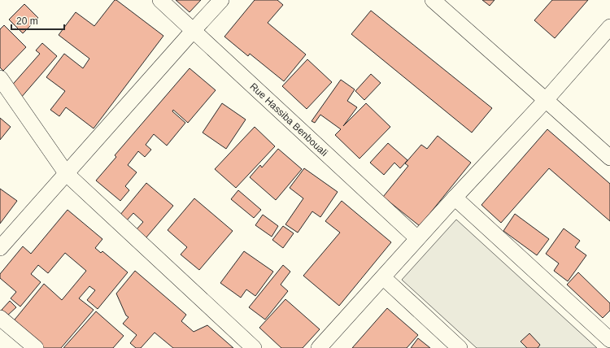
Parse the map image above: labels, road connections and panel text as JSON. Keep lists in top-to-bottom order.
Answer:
{
  "streets": {
    "street": ["Rue Hassiba Benbouali"]
  },
  "scale_bar": "20 m"
}
